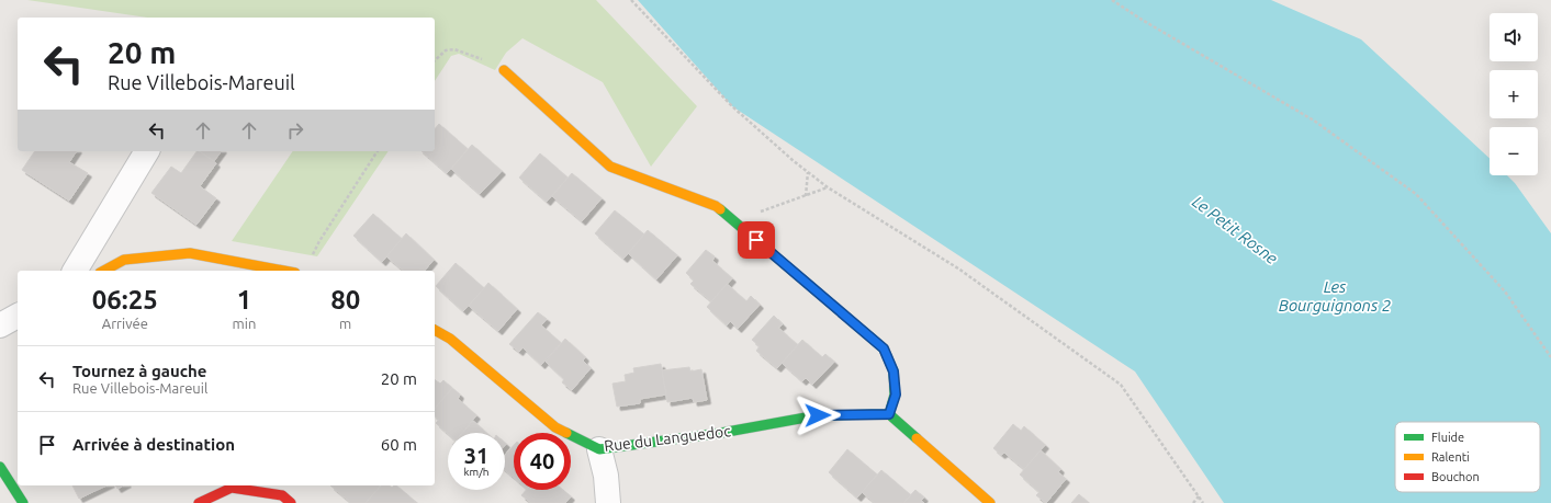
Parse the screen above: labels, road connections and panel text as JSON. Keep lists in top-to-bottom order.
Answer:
{
  "streets": {
    "street": ["Rue du Languedoc"]
  },
  "water": ["Le Petit Rosne", "Les Bourguignons 2"],
  "legend": ["Fluide", "Ralenti", "Bouchon"],
  "page": {
    "map_buttons": ["+", "−"],
    "turn": ["20 m", "Rue Villebois-Mareuil"],
    "eta": [
      "06:25",
      "Arrivée",
      "1",
      "min",
      "80",
      "m"
    ],
    "list": [
      {
        "name": "Tournez à gauche",
        "note": "Rue Villebois-Mareuil",
        "value": "20 m"
      },
      {
        "name": "Arrivée à destination",
        "value": "60 m"
      }
    ],
    "speed": "31 km/h",
    "limit": "40"
  }
}
